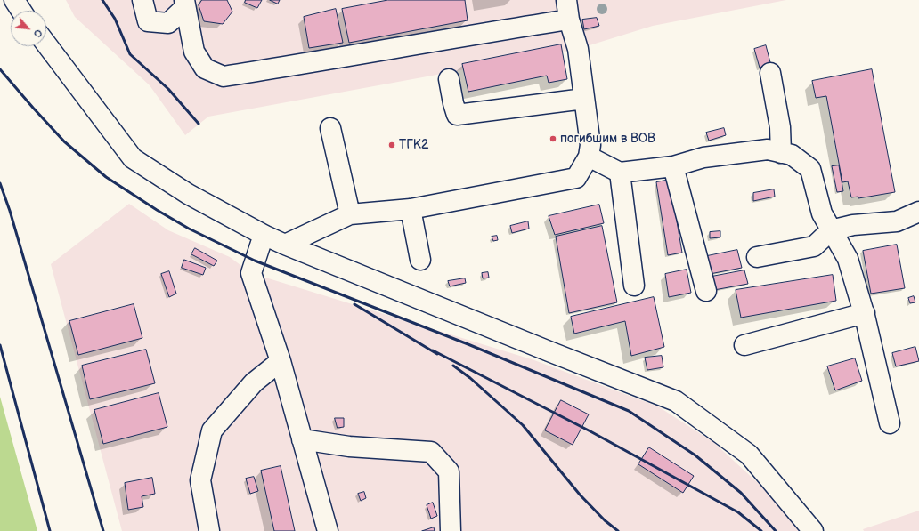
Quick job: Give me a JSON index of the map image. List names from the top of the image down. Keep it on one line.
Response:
{"places":["погибшим в ВОВ","ТГК2"],"north":"bottom right"}
